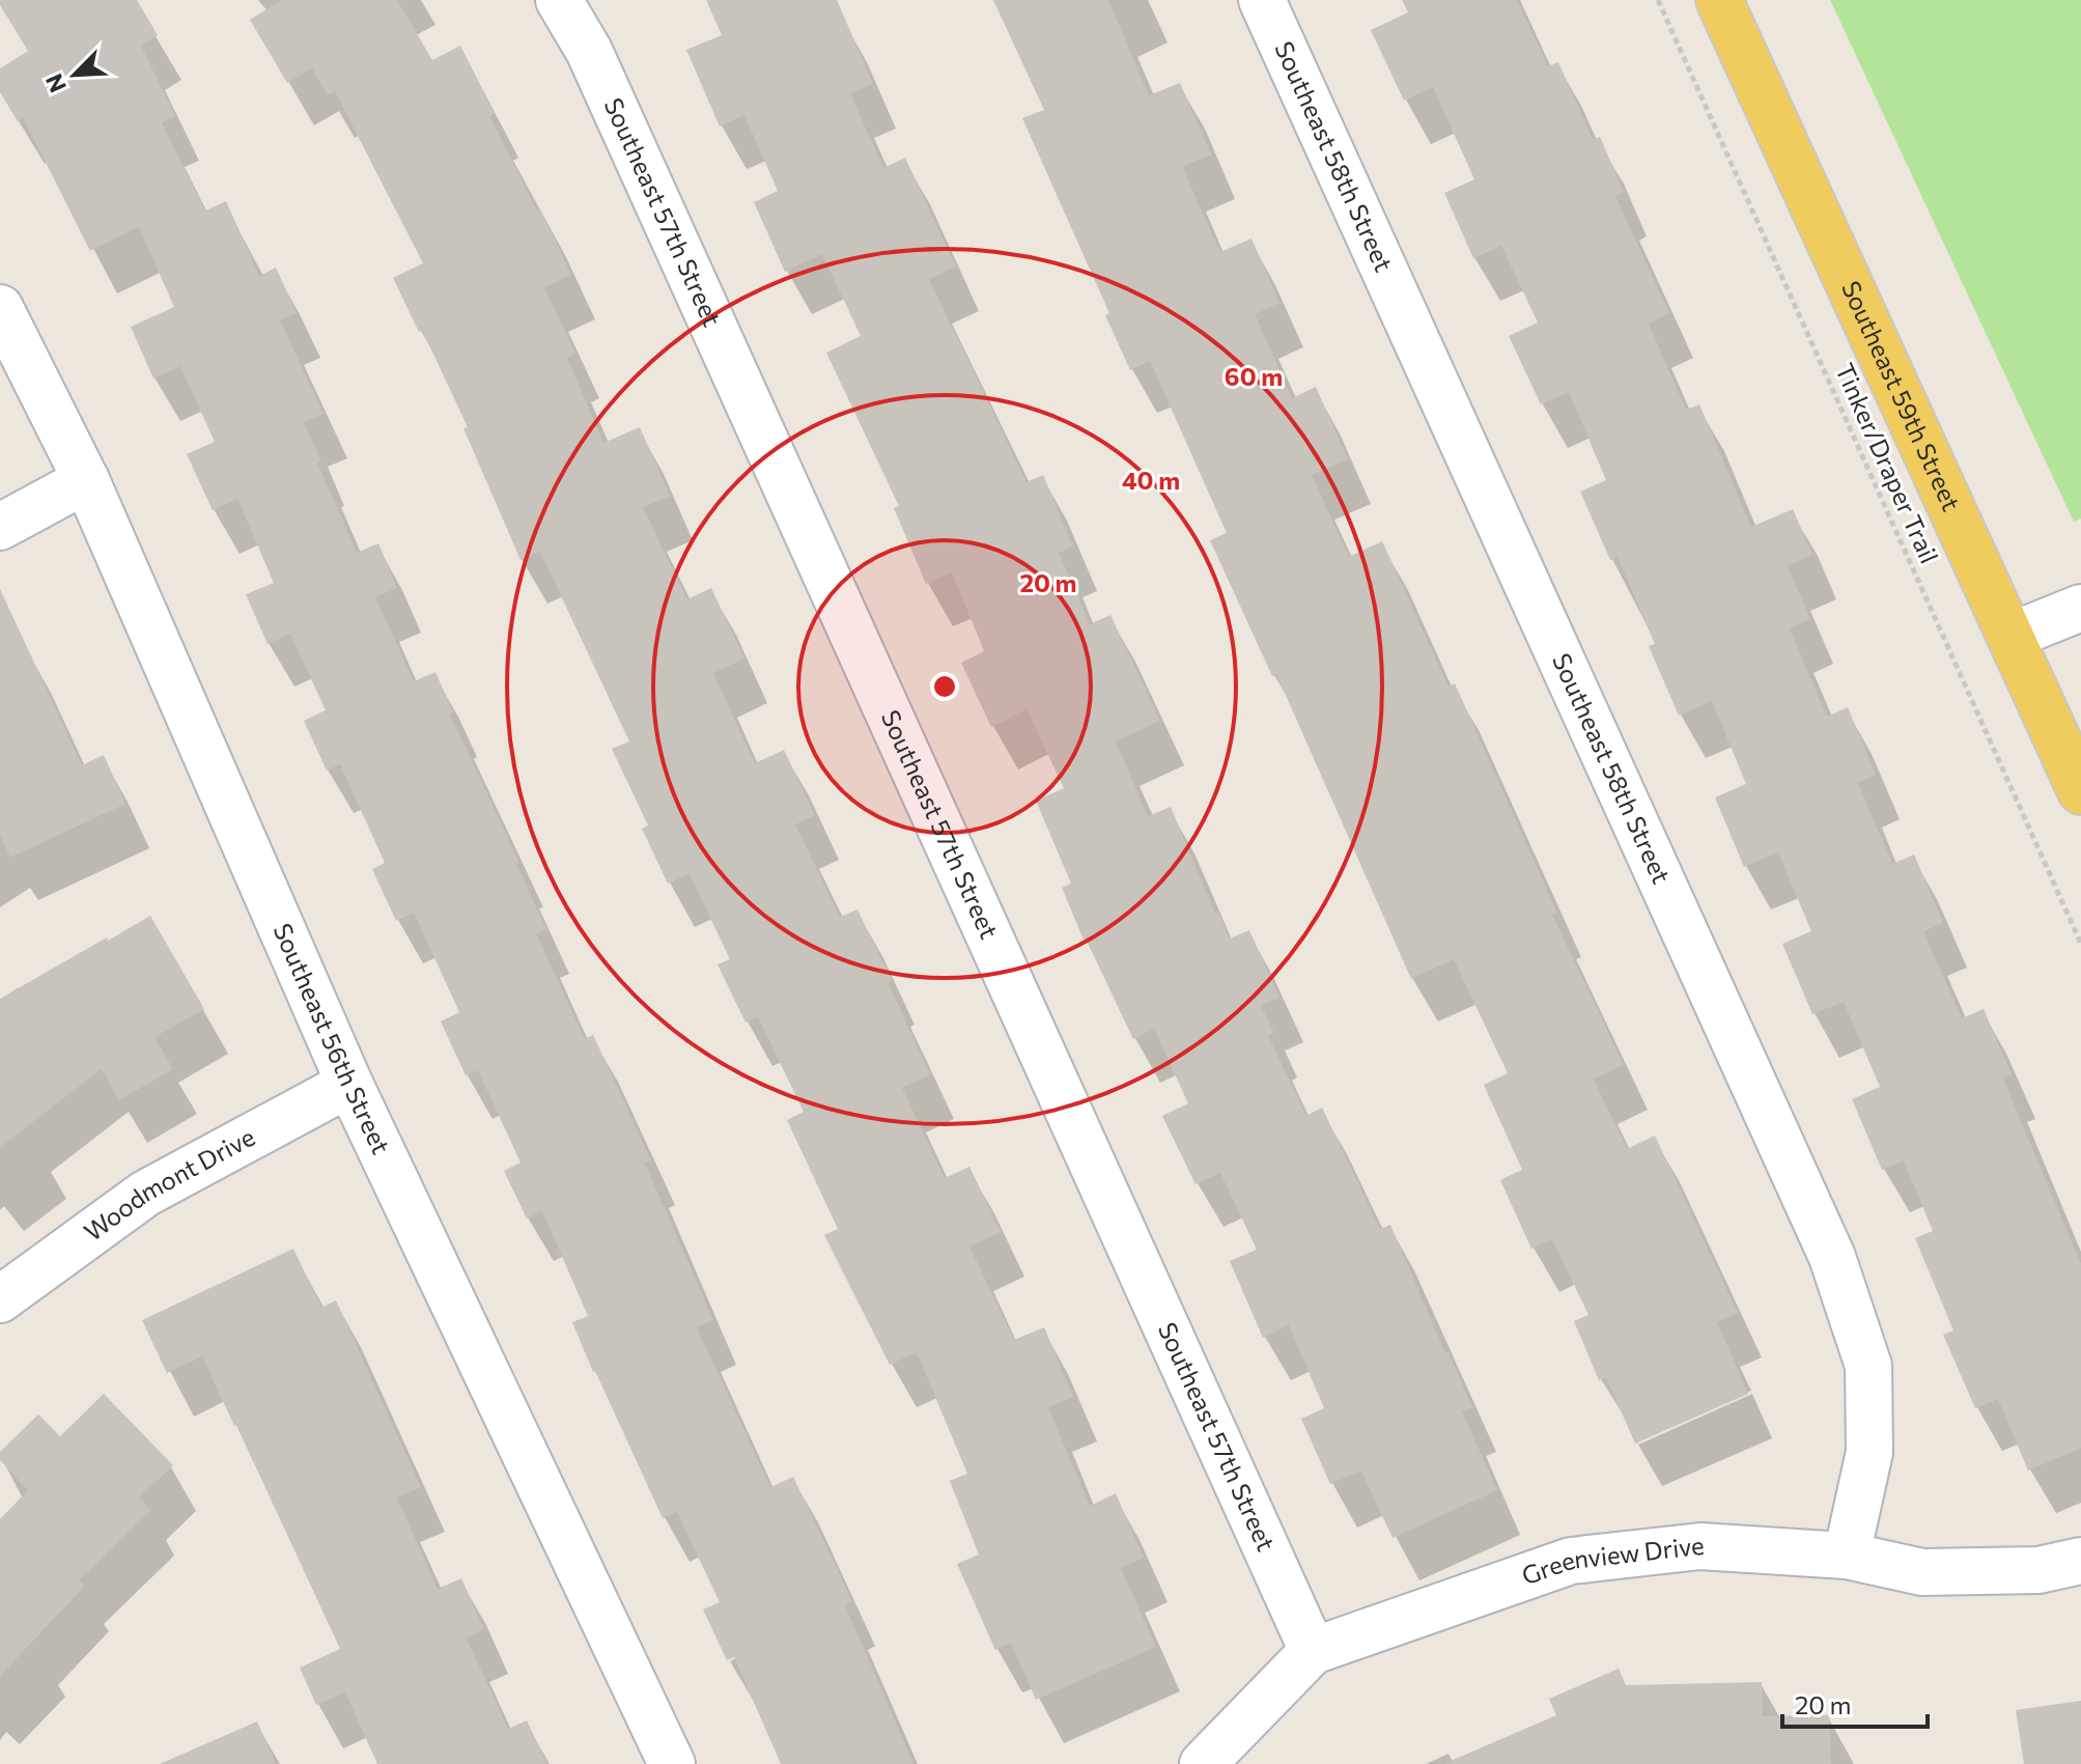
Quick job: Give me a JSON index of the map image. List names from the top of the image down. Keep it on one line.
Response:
{"streets":{"main road":["Southeast 59th Street"],"street":["Southeast 58th Street","Southeast 57th Street","Southeast 56th Street","Woodmont Drive","Greenview Drive"],"path":["Tinker/Draper Trail"]},"crossings":[["Southeast 58th Street","Greenview Drive"],["Southeast 57th Street","Greenview Drive"],["Southeast 56th Street","Woodmont Drive"]],"scale_bar":"20 m","north":"bottom left","rings":["60 m","40 m","20 m"]}
